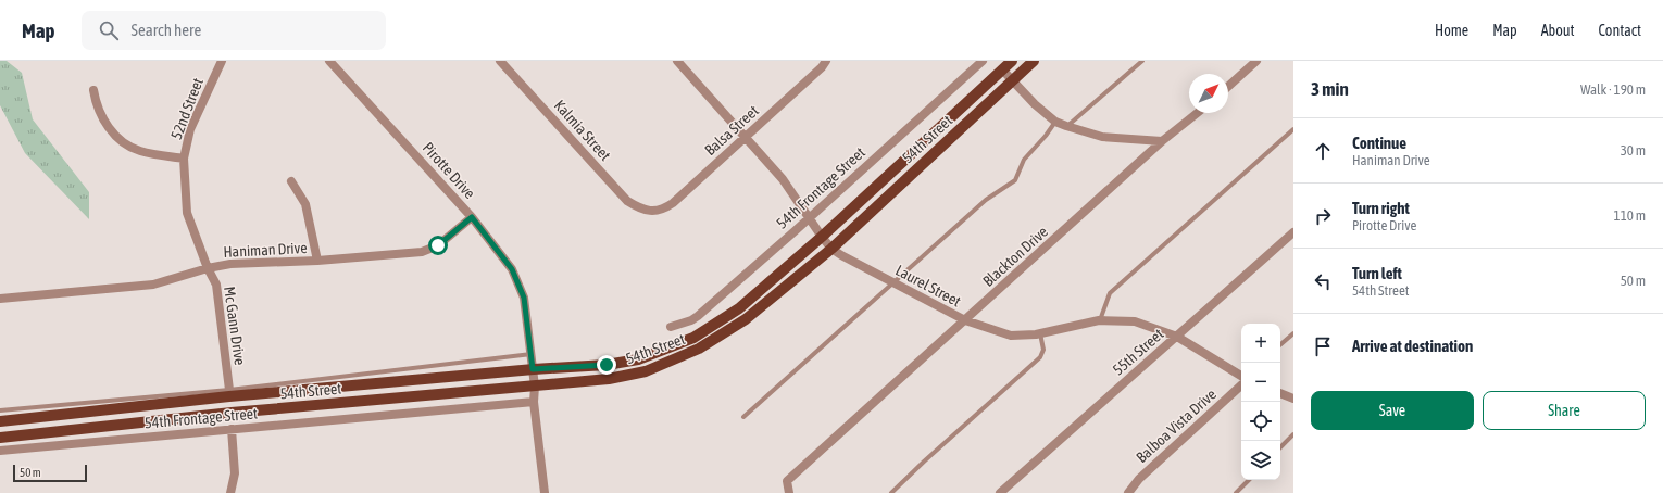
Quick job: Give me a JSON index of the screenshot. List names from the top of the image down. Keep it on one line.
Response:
{"streets":{"main road":["54th Street"],"street":["52nd Street","Kalmia Street","Balsa Street","Pirotte Drive","54th Frontage Street","Haniman Drive","Blackton Drive","Laurel Street","Mc Gann Drive","55th Street","Balboa Vista Drive"]},"crossings":[["52nd Street","Haniman Drive"],["52nd Street","Mc Gann Drive"],["Kalmia Street","Balsa Street"],["Balsa Street","Laurel Street"],["54th Street","Pirotte Drive"],["54th Street","Laurel Street"],["Pirotte Drive","54th Frontage Street"],["Pirotte Drive","Haniman Drive"],["54th Frontage Street","Laurel Street"],["54th Frontage Street","Mc Gann Drive"],["Haniman Drive","Mc Gann Drive"],["Blackton Drive","Laurel Street"],["Laurel Street","55th Street"]],"scale_bar":"50 m","north":"top right","page":{"header":"Map","search":"Search here","nav":["Home","Map","About","Contact"],"heading":["3 min","Walk · 190 m"],"list":[["Continue","Haniman Drive","30 m"],["Turn right","Pirotte Drive","110 m"],["Turn left","54th Street","50 m"],"Arrive at destination"],"map_buttons":["+","−"],"buttons":["Save","Share"],"scale":"50 m"}}
